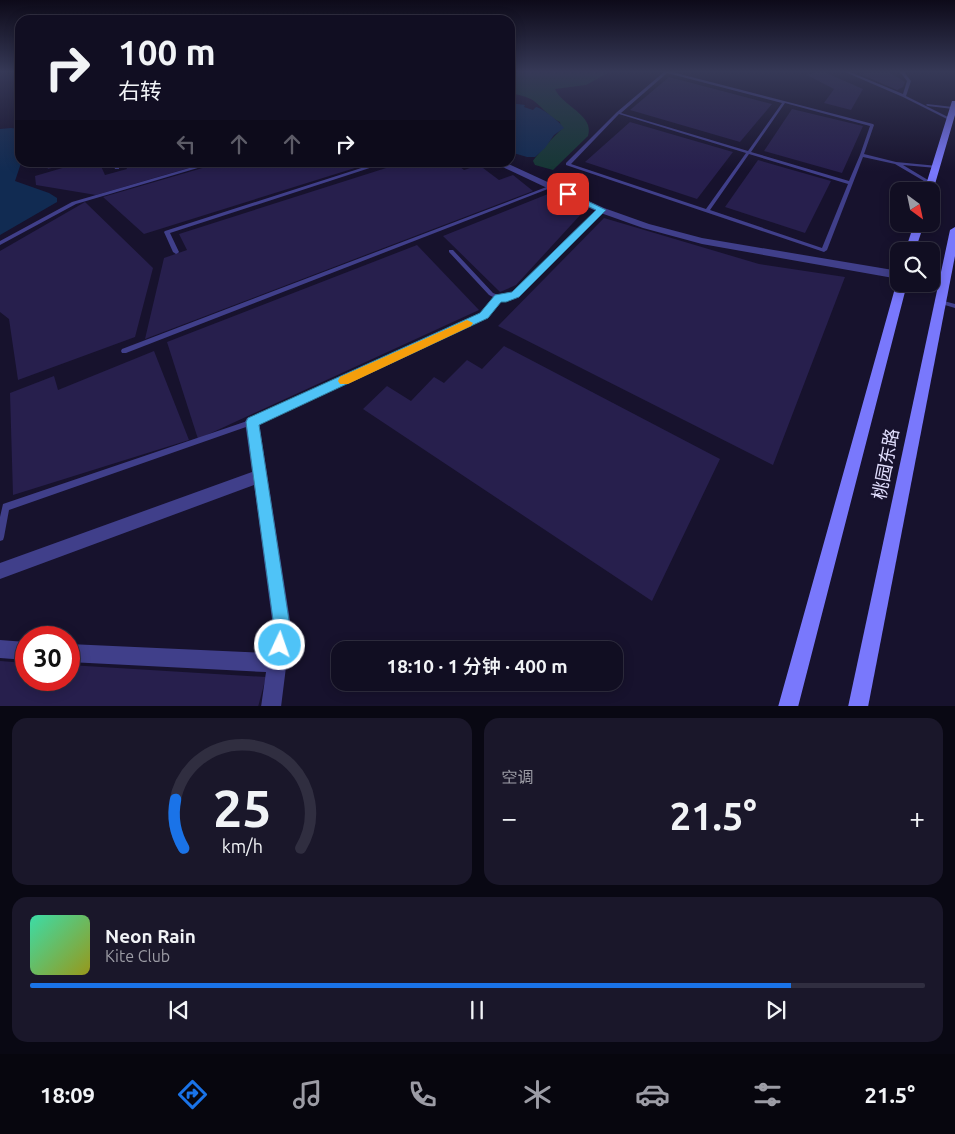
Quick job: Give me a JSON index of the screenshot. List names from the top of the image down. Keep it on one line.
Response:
{"streets":{"main road":["桃园东路"]},"north":"bottom right","page":{"turn":["100 m","右转"],"limit":"30","trip":"18:10 · 1 分钟 · 400 m","tile":"空调","heat":["−","21.5°","+"],"song":["Neon Rain","Kite Club"],"tabs":["18:09","21.5°"],"gauge":["25","km/h"]}}
